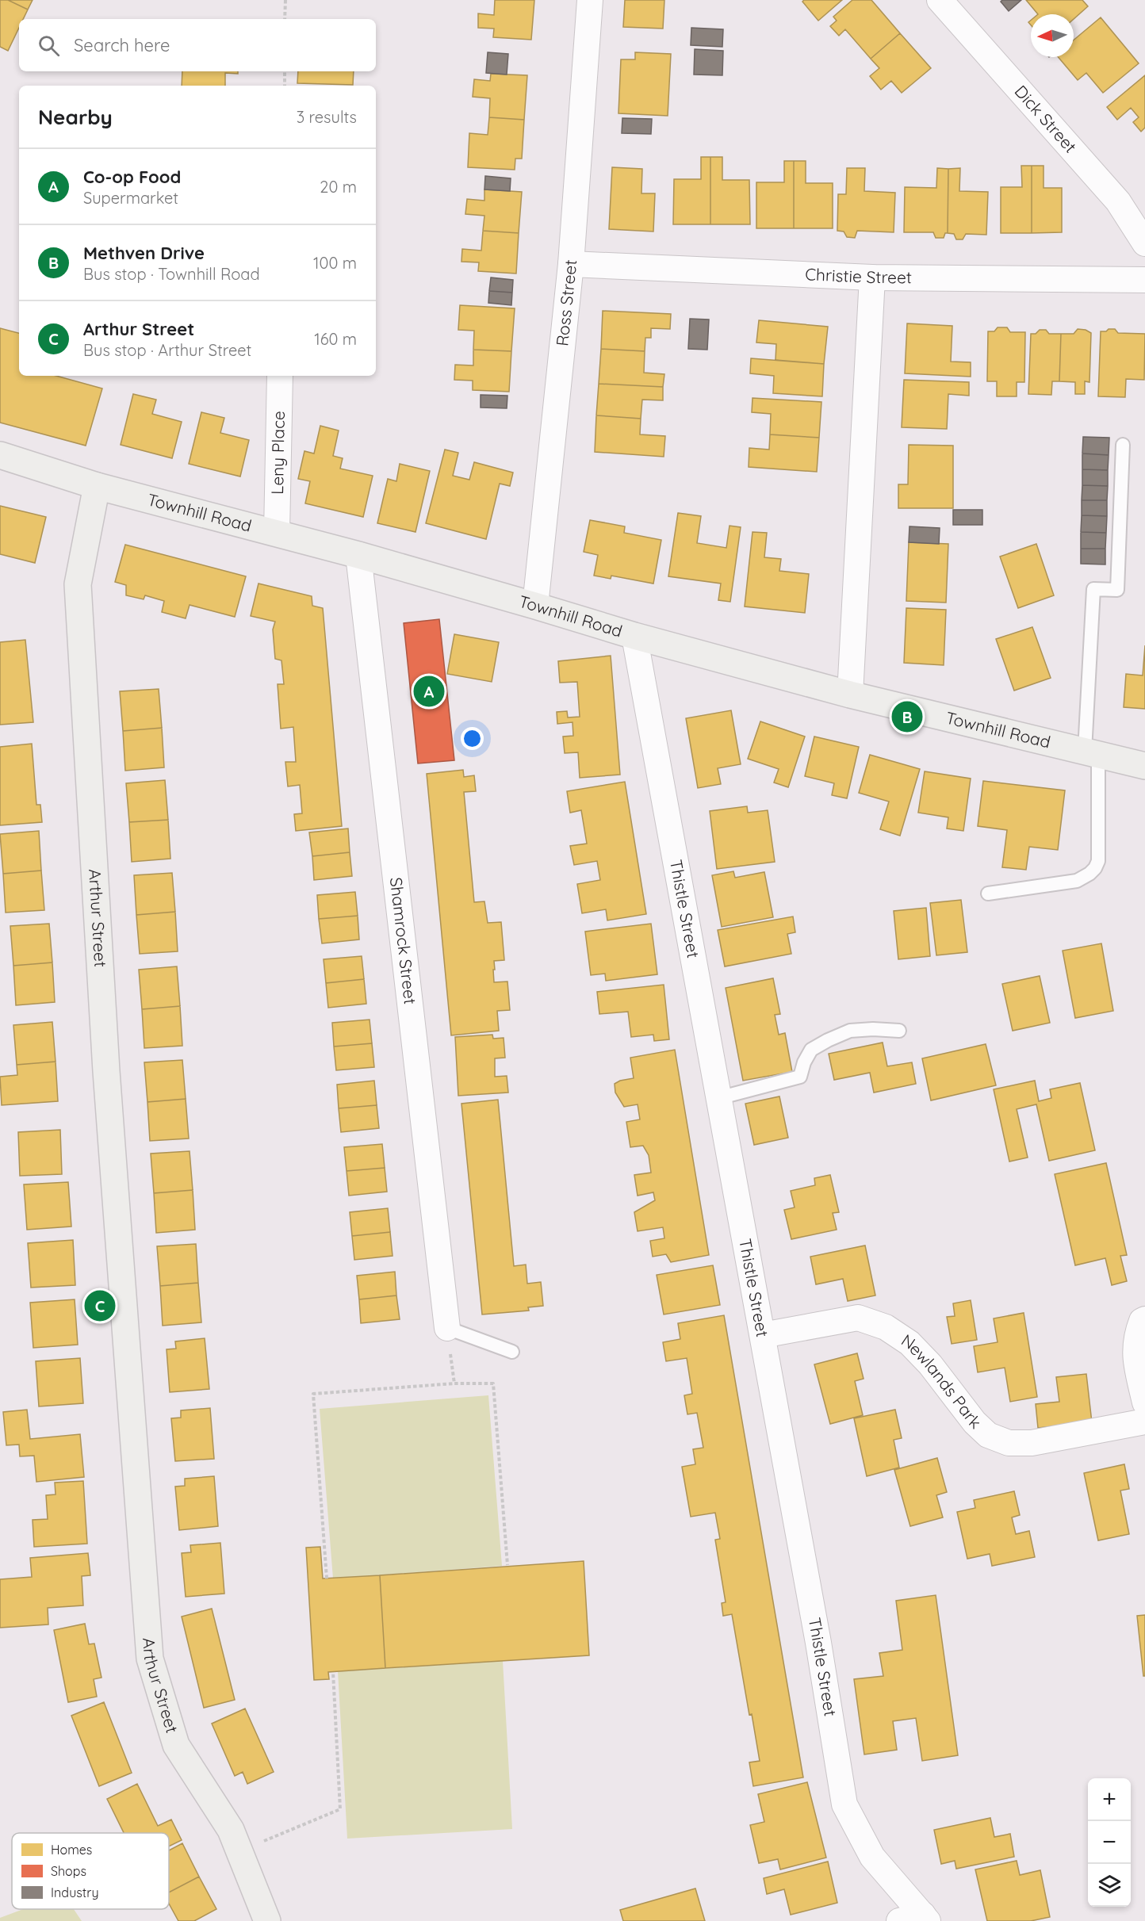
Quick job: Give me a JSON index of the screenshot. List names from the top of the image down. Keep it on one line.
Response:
{"streets":{"street":["Dick Street","Christie Street","Ross Street","Leny Place","Townhill Road","Thistle Street","Arthur Street","Shamrock Street","Newlands Park"]},"crossings":[["Christie Street","Ross Street"],["Ross Street","Townhill Road"],["Leny Place","Townhill Road"],["Townhill Road","Thistle Street"],["Townhill Road","Arthur Street"],["Townhill Road","Shamrock Street"],["Thistle Street","Newlands Park"]],"legend":["Homes","Shops","Industry"],"north":"left","page":{"search":"Search here","heading":["Nearby","3 results"],"list":[{"mark":"A","name":"Co-op Food","note":"Supermarket","value":"20 m"},{"mark":"B","name":"Methven Drive","note":"Bus stop · Townhill Road","value":"100 m"},{"mark":"C","name":"Arthur Street","note":"Bus stop · Arthur Street","value":"160 m"}],"pins":["A","B","C"],"map_buttons":["+","−"]}}
